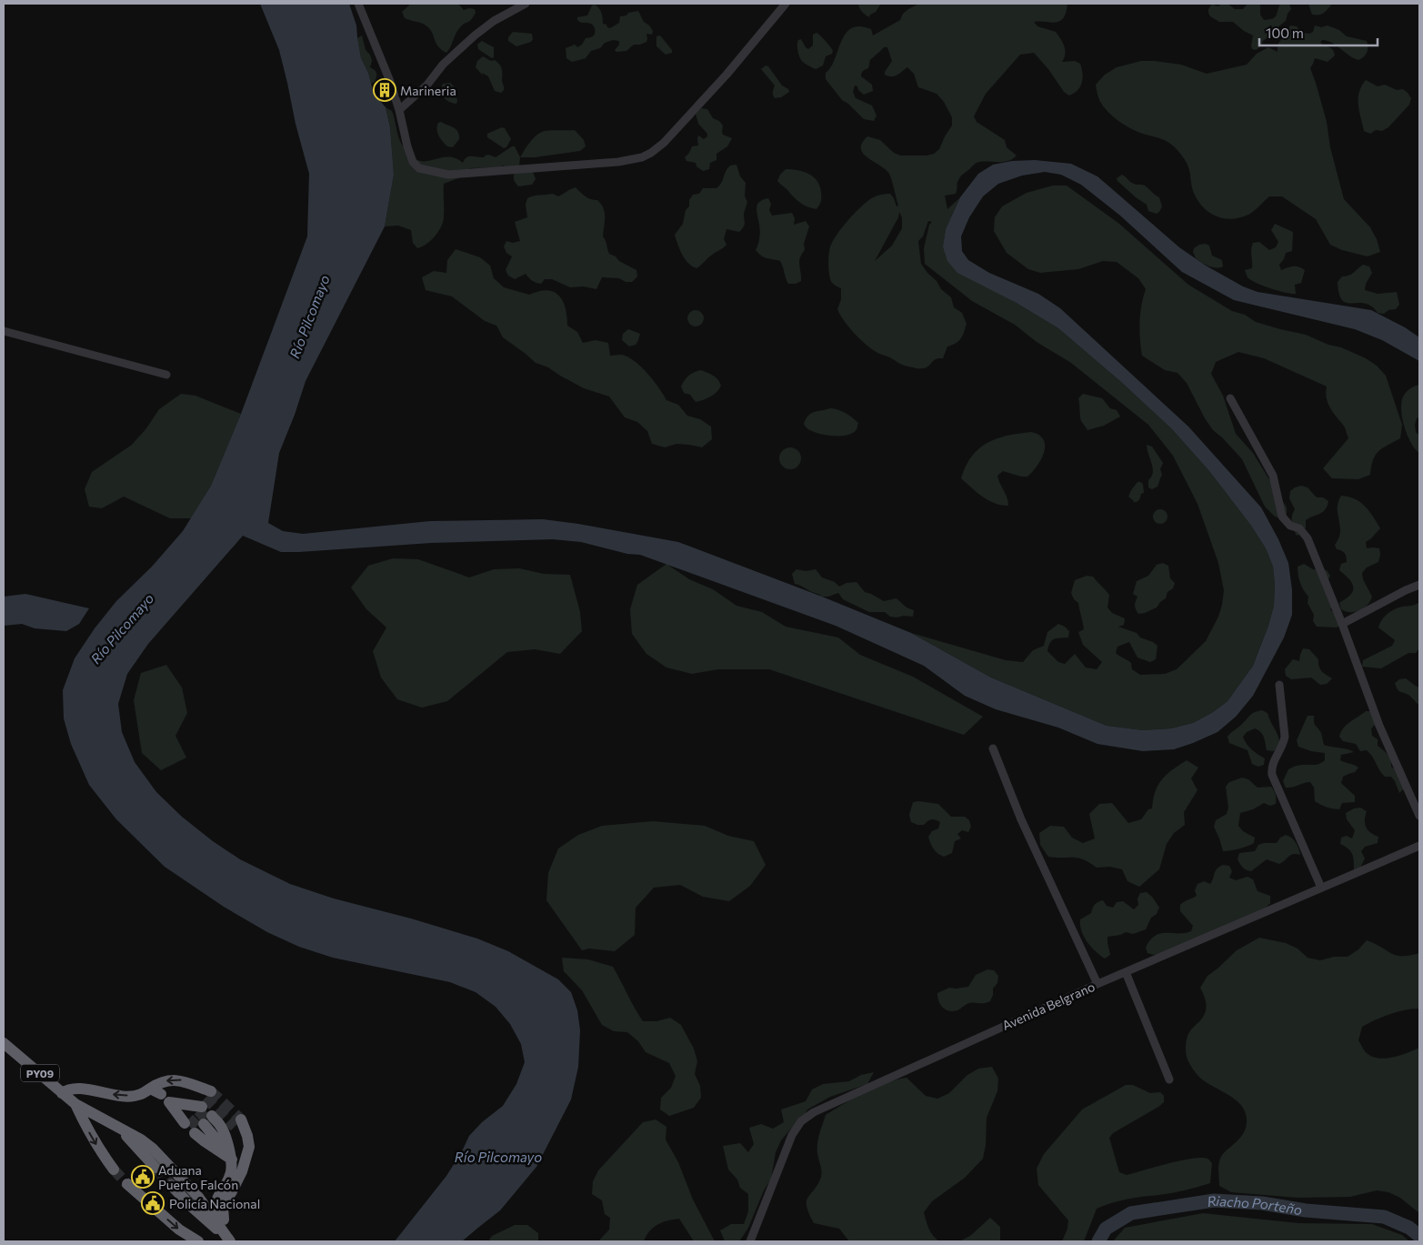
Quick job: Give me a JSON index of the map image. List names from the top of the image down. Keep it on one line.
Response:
{"streets":{"highway":["PY09"],"street":["Avenida Belgrano"]},"water":["Río Pilcomayo","Riacho Porteño"],"places":{"building":["Marineria"],"public building":["Aduana Puerto Falcón","Policía Nacional"]},"scale_bar":"100 m"}
